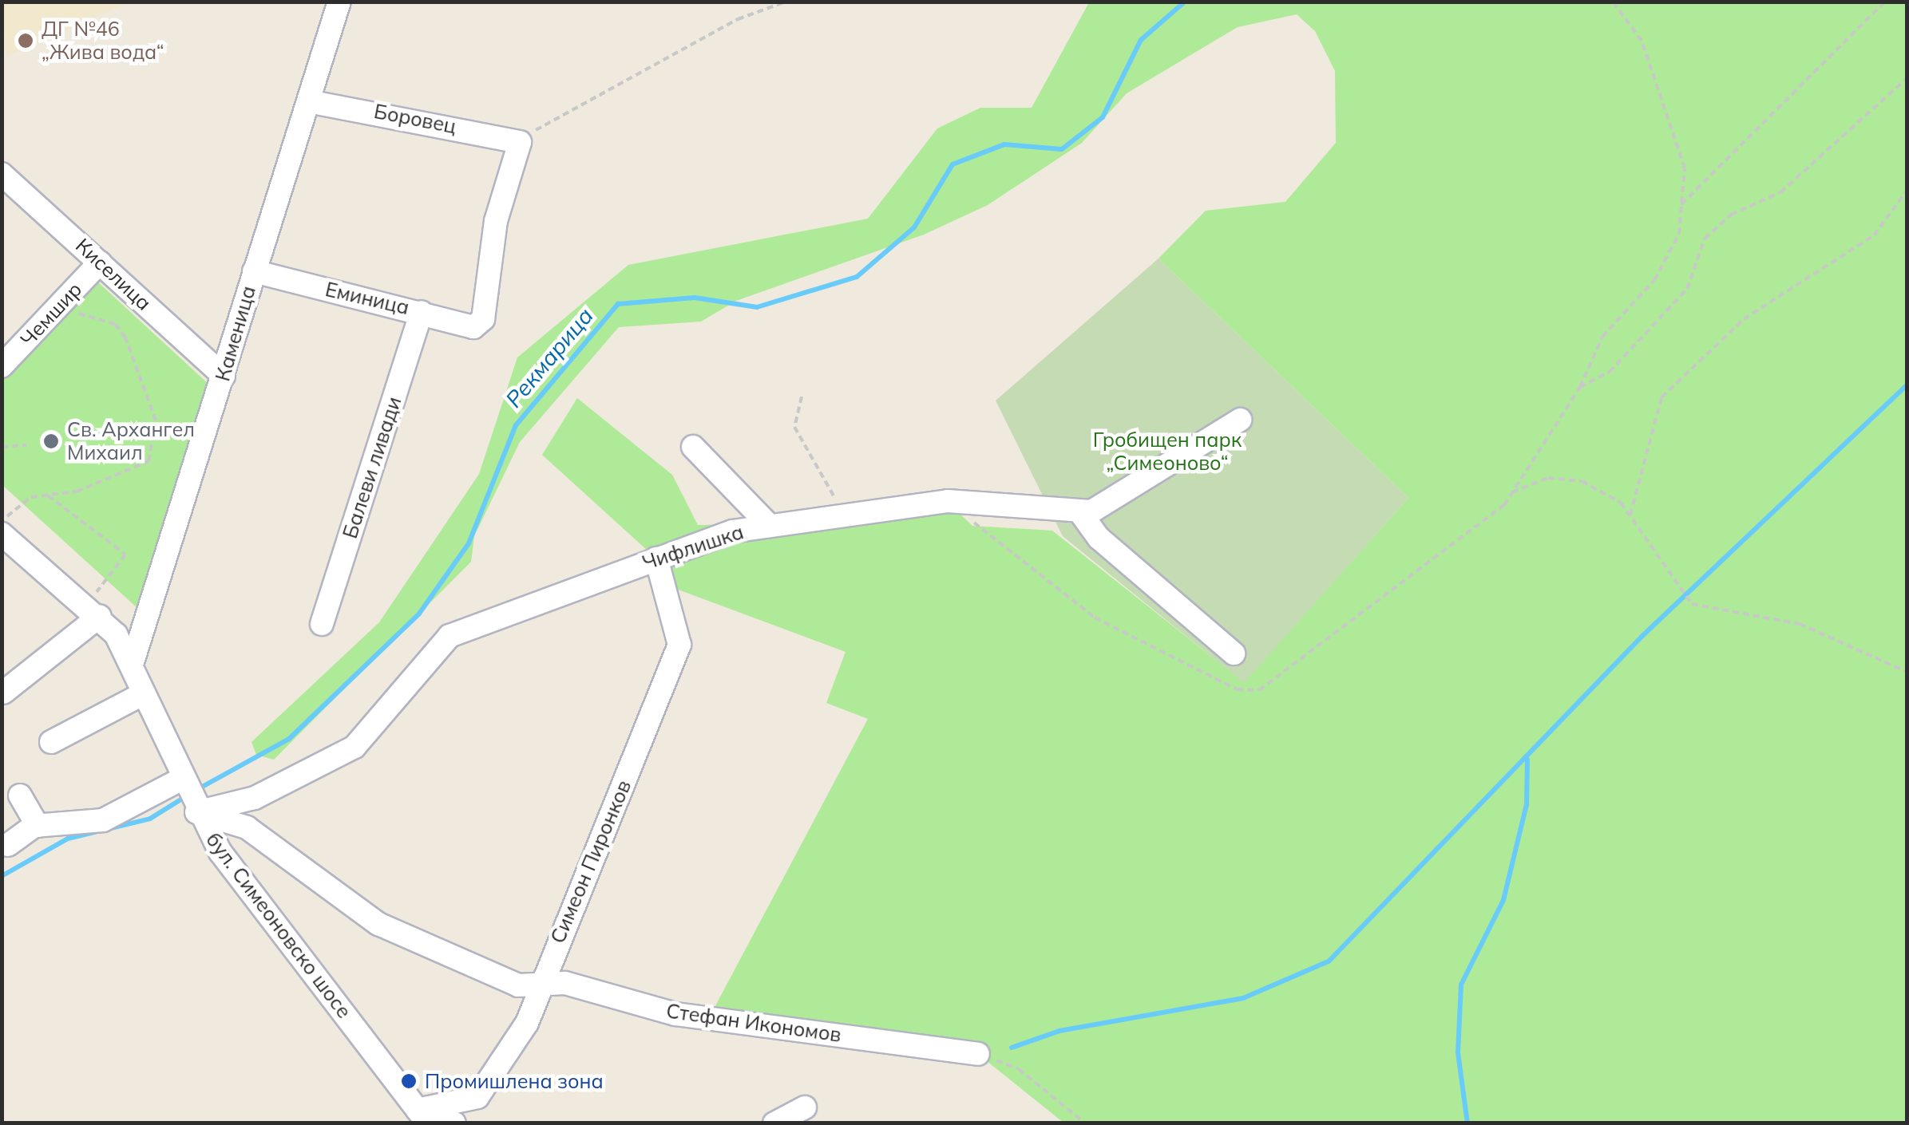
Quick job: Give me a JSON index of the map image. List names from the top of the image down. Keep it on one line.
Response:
{"streets":{"street":["Боровец","Киселица","Еминица","Чемшир","Каменица","Балеви ливади","Чифлишка","Симеон Пиронков","бул. Симеоновско шосе","Стефан Икономов"]},"crossings":[["Боровец","Еминица"],["Боровец","Каменица"],["Киселица","Чемшир"],["Киселица","Каменица"],["Еминица","Каменица"],["Еминица","Балеви ливади"],["Каменица","бул. Симеоновско шосе"],["Чифлишка","Симеон Пиронков"],["Чифлишка","бул. Симеоновско шосе"],["Чифлишка","Стефан Икономов"],["Симеон Пиронков","бул. Симеоновско шосе"],["Симеон Пиронков","Стефан Икономов"],["бул. Симеоновско шосе","Стефан Икономов"]],"water":["Рекмарица"],"parks":["Гробищен парк „Симеоново“"],"places":["ДГ №46 „Жива вода“","Св. Архангел Михаил","Промишлена зона"]}
